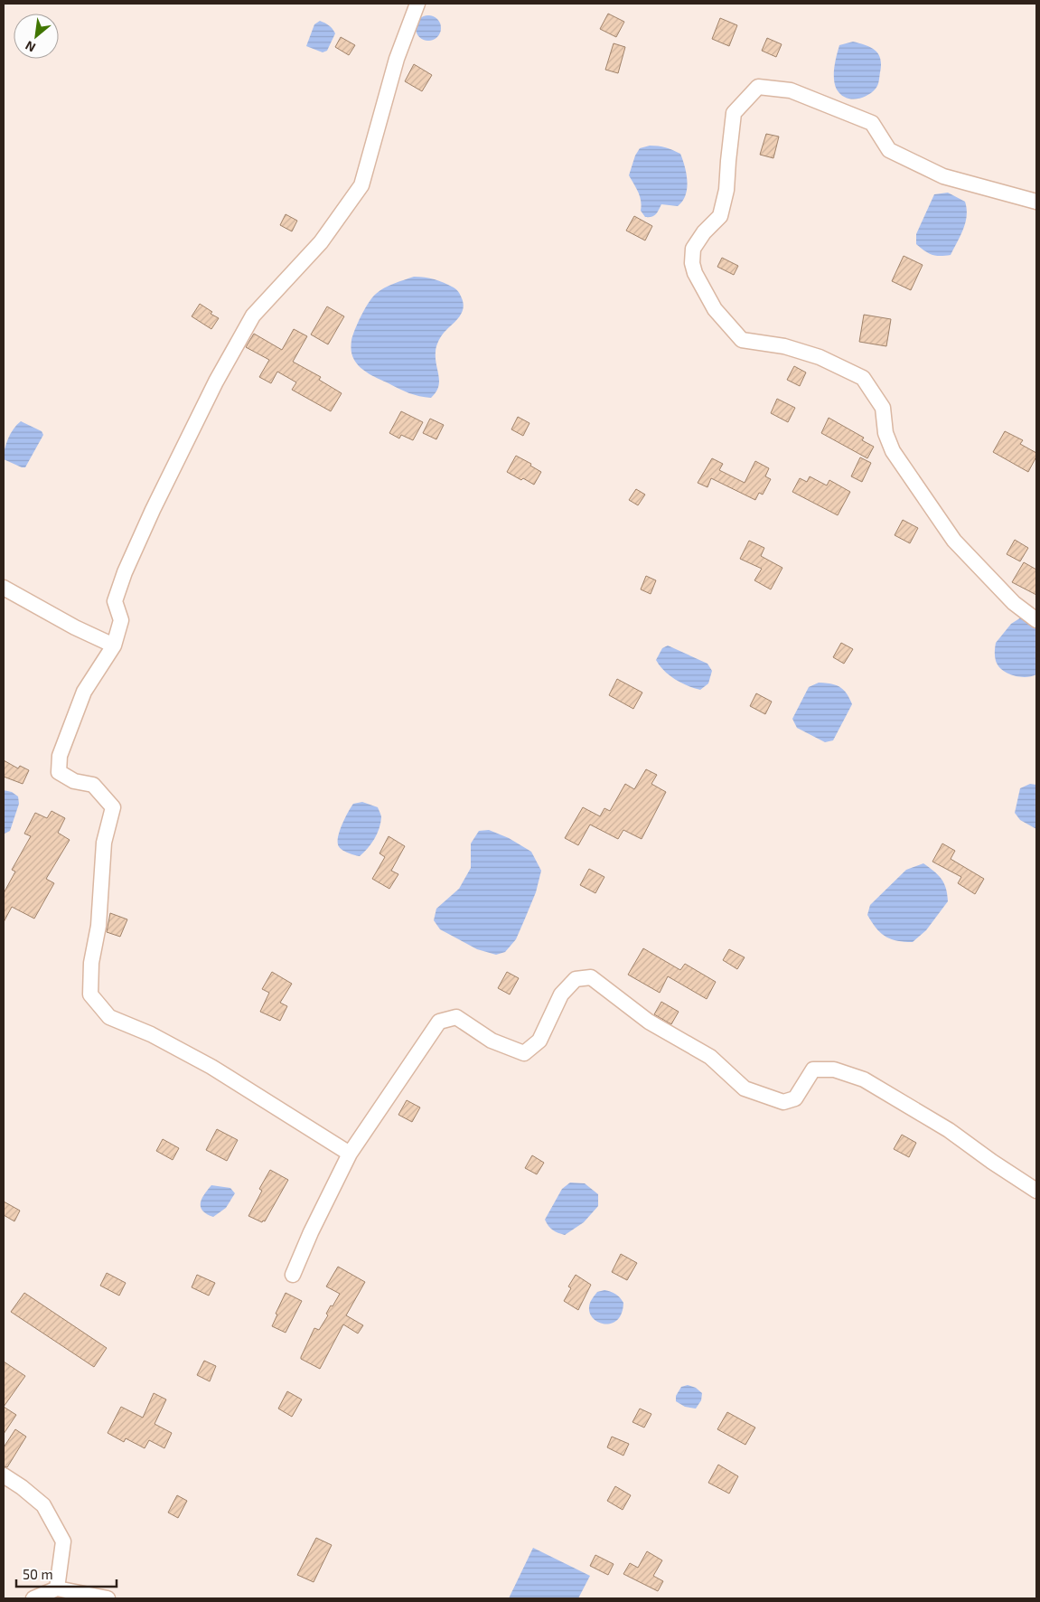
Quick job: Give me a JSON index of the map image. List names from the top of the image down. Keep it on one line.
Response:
{"scale_bar":"50 m","north":"bottom left"}
